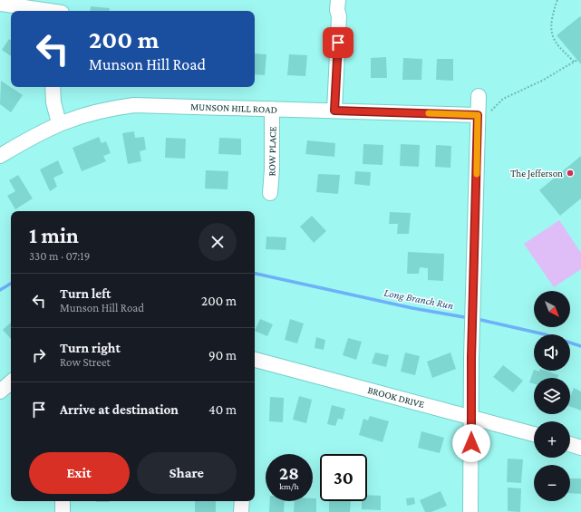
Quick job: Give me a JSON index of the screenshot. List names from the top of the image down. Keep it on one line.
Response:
{"streets":{"street":["MUNSON HILL ROAD","ROW PLACE","BROOK DRIVE"]},"crossings":[["MUNSON HILL ROAD","ROW PLACE"]],"water":["Long Branch Run"],"places":["The Jefferson"],"north":"bottom right","page":{"turn":["200 m","Munson Hill Road"],"heading":["1 min","330 m · 07:19"],"list":[{"name":"Turn left","note":"Munson Hill Road","value":"200 m"},{"name":"Turn right","note":"Row Street","value":"90 m"},{"name":"Arrive at destination","value":"40 m"}],"map_buttons":["+","−"],"buttons":["Exit","Share"],"speed":"28 km/h","limit":"30"}}
